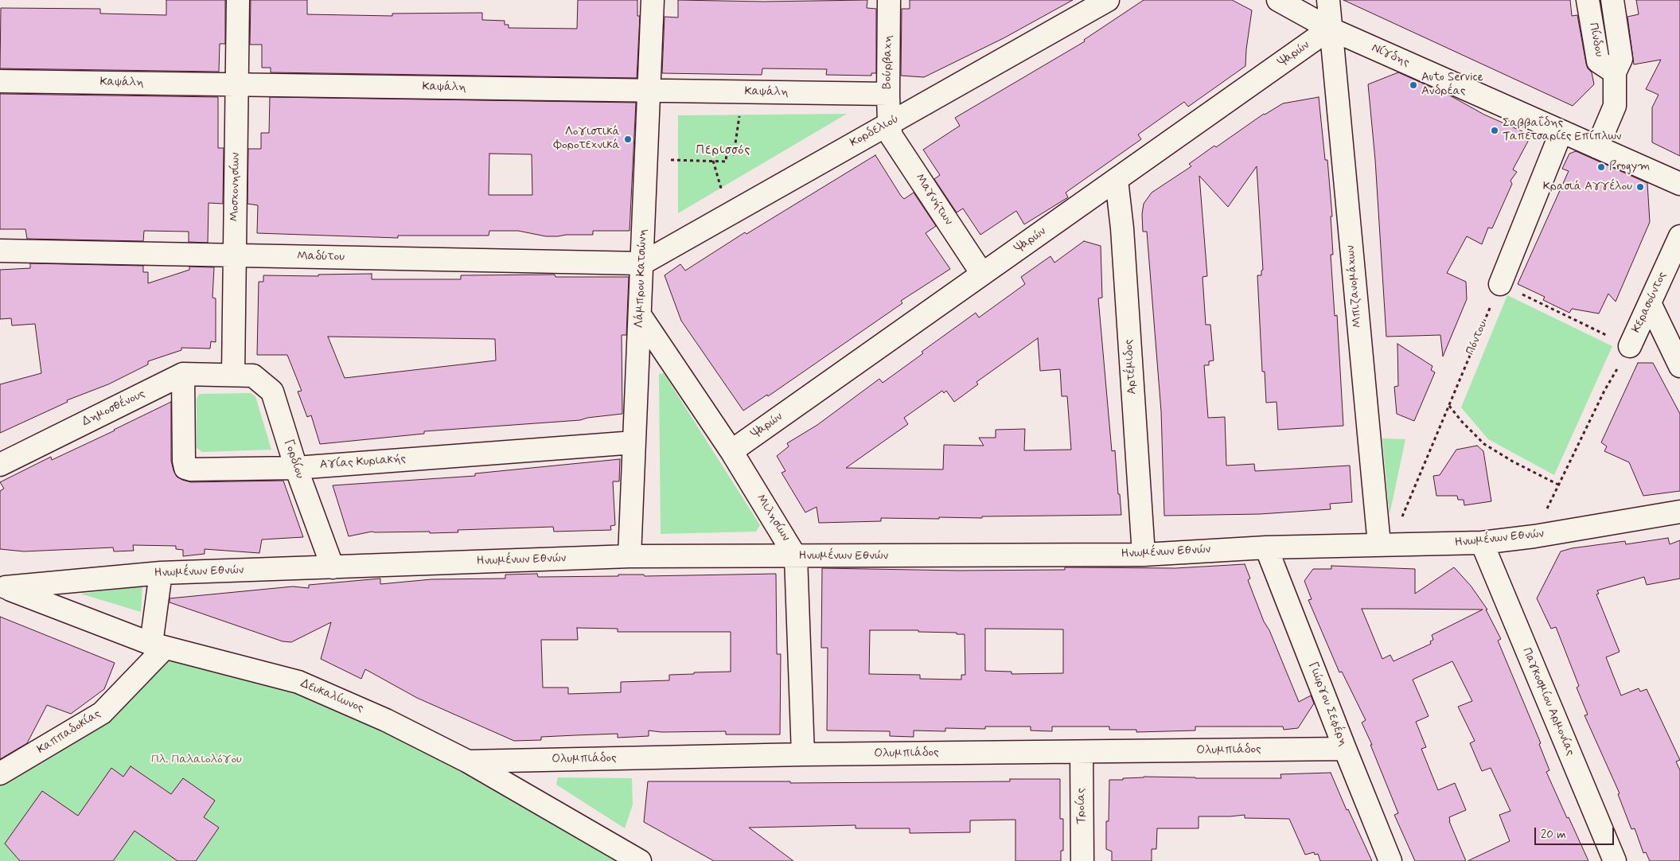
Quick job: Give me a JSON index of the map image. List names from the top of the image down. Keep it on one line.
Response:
{"streets":{"street":["Πίνδου","Ψαρών","Νίγδης","Βούρβαχη","Καψάλη","Κορδελιού","Μοσχονησίων","Μαγνήτων","Μαδύτου","Λάμπρου Κατσώνη","Μπιζανομάχων","Κερασούντος","Αρτέμιδος","Δημοσθένους","Γορδίου","Αγίας Κυριακής","Μιλησίων","Ηνωμένων Εθνών","Δευκαλίωνος","Παγκοσμίου Αρμονίας","Γιώργου Σεφέρη","Καππαδοκίας","Ολυμπιάδος","Τροίας"],"path":["Πόντου"]},"crossings":[["Πίνδου","Νίγδης"],["Ψαρών","Νίγδης"],["Ψαρών","Μαγνήτων"],["Ψαρών","Μπιζανομάχων"],["Ψαρών","Αρτέμιδος"],["Ψαρών","Μιλησίων"],["Νίγδης","Μπιζανομάχων"],["Βούρβαχη","Καψάλη"],["Βούρβαχη","Κορδελιού"],["Βούρβαχη","Μαγνήτων"],["Καψάλη","Μοσχονησίων"],["Καψάλη","Λάμπρου Κατσώνη"],["Κορδελιού","Μαγνήτων"],["Κορδελιού","Μαδύτου"],["Κορδελιού","Λάμπρου Κατσώνη"],["Μοσχονησίων","Μαδύτου"],["Μοσχονησίων","Δημοσθένους"],["Μοσχονησίων","Γορδίου"],["Μαδύτου","Λάμπρου Κατσώνη"],["Λάμπρου Κατσώνη","Αγίας Κυριακής"],["Λάμπρου Κατσώνη","Μιλησίων"],["Λάμπρου Κατσώνη","Ηνωμένων Εθνών"],["Μπιζανομάχων","Πόντου"],["Μπιζανομάχων","Ηνωμένων Εθνών"],["Πόντου","Ηνωμένων Εθνών"],["Αρτέμιδος","Ηνωμένων Εθνών"],["Δημοσθένους","Γορδίου"],["Δημοσθένους","Αγίας Κυριακής"],["Γορδίου","Αγίας Κυριακής"],["Γορδίου","Ηνωμένων Εθνών"],["Μιλησίων","Ηνωμένων Εθνών"],["Μιλησίων","Ολυμπιάδος"],["Ηνωμένων Εθνών","Δευκαλίωνος"],["Ηνωμένων Εθνών","Παγκοσμίου Αρμονίας"],["Ηνωμένων Εθνών","Γιώργου Σεφέρη"],["Δευκαλίωνος","Καππαδοκίας"],["Δευκαλίωνος","Ολυμπιάδος"],["Γιώργου Σεφέρη","Ολυμπιάδος"],["Ολυμπιάδος","Τροίας"]],"districts":["Περισσός"],"parks":["Πλ. Παλαιολόγου"],"places":["Auto Service Ανδρέας","Σαββαΐδης Ταπετσαρίες Επίπλων","Λογιστικά Φοροτεχνικά","Progym","Κρασιά Αγγέλου"],"scale_bar":"20 m"}
